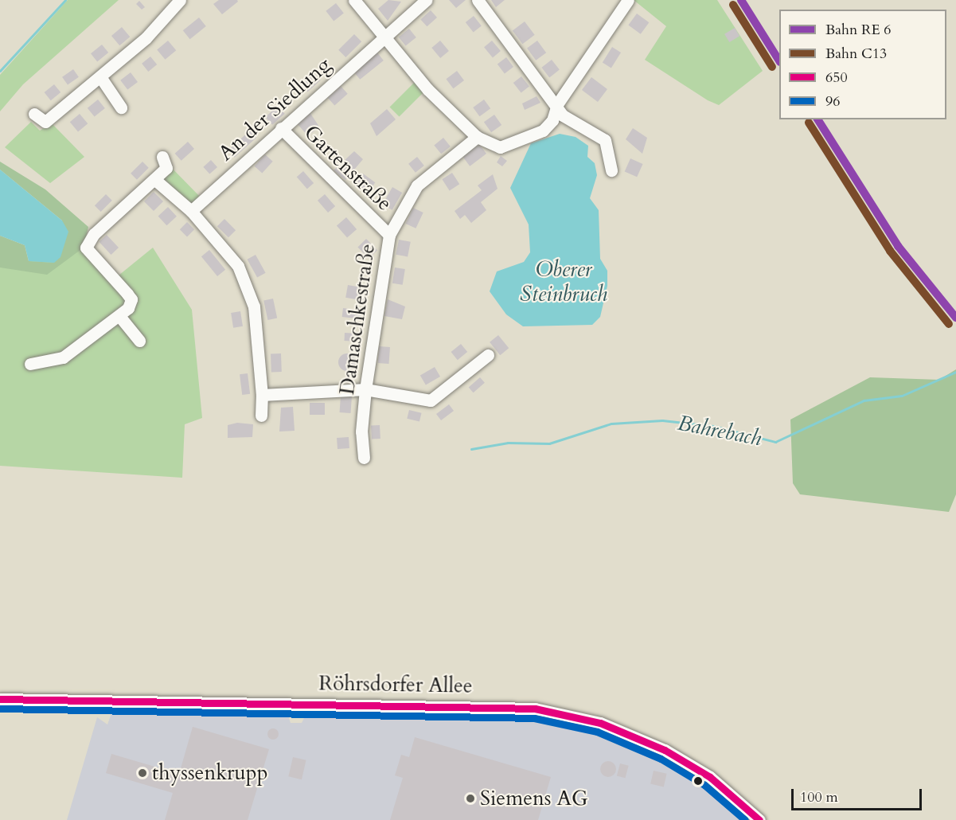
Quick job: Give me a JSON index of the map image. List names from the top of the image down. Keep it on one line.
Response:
{"streets":{"street":["An der Siedlung","Gartenstraße","Damaschkestraße","Röhrsdorfer Allee"]},"crossings":[["An der Siedlung","Gartenstraße"],["Gartenstraße","Damaschkestraße"]],"water":["Oberer Steinbruch","Bahrebach"],"places":["thyssenkrupp","Siemens AG"],"lines":["rail line C13","transit line 650","transit line 96"],"legend":["Bahn RE 6","Bahn C13","650","96"],"scale_bar":"100 m"}
